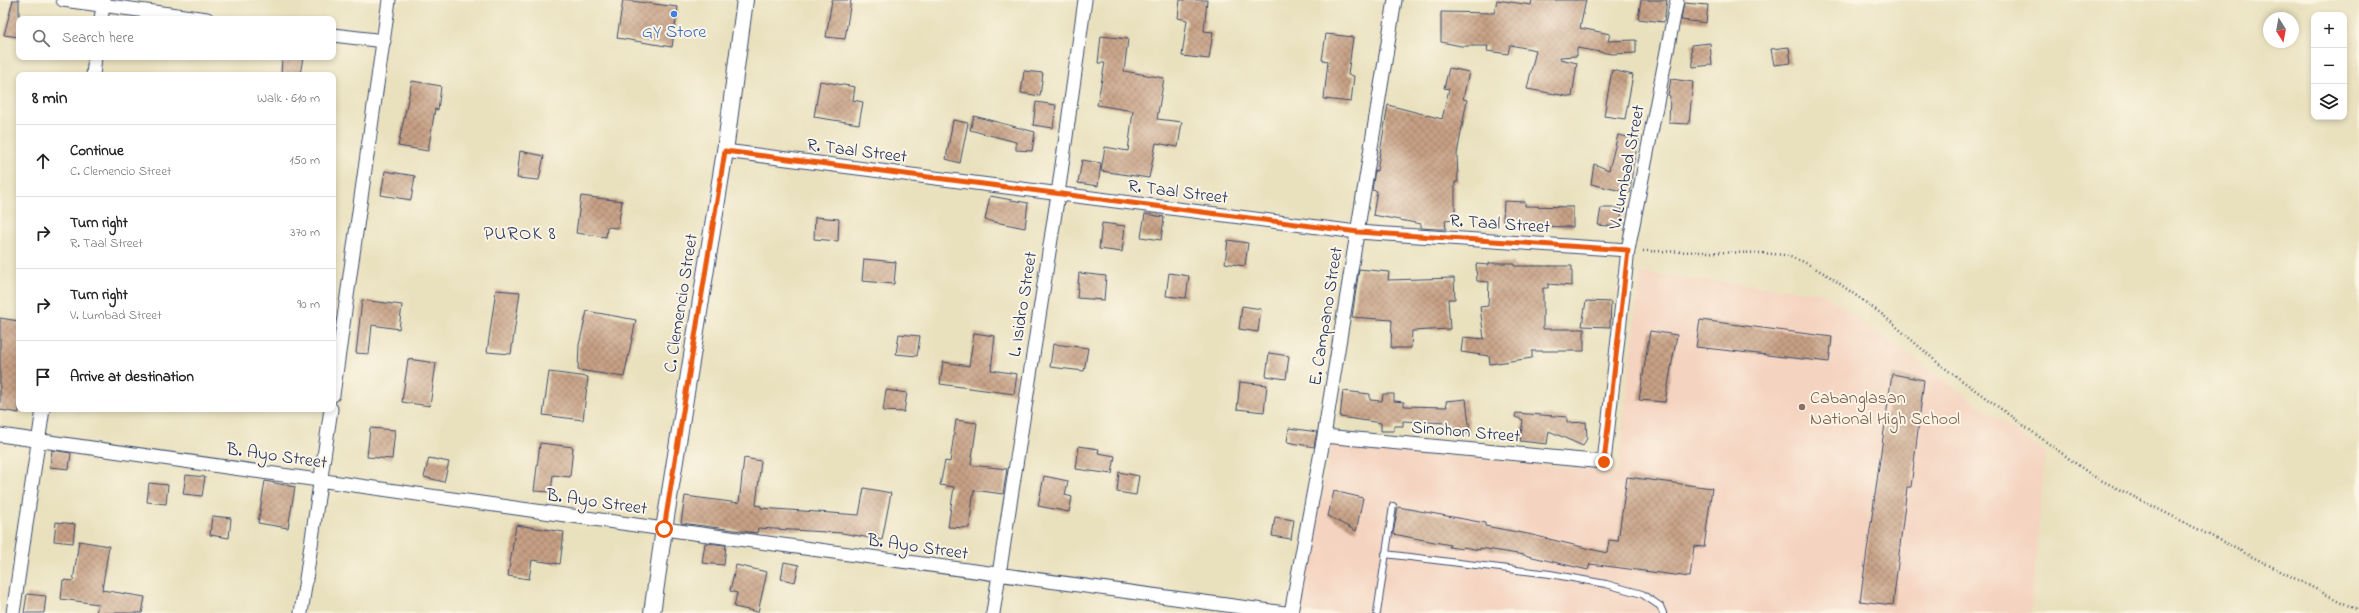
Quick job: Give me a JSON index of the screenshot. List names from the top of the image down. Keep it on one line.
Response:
{"streets":{"street":["R. Taal Street","V. Lumbad Street","C. Clemencio Street","L. Isidro Street","E. Campano Street","Sinohon Street","B. Ayo Street"]},"crossings":[["R. Taal Street","V. Lumbad Street"],["R. Taal Street","C. Clemencio Street"],["R. Taal Street","L. Isidro Street"],["R. Taal Street","E. Campano Street"],["V. Lumbad Street","Sinohon Street"],["C. Clemencio Street","B. Ayo Street"],["L. Isidro Street","B. Ayo Street"],["E. Campano Street","Sinohon Street"]],"districts":["PUROK 8"],"places":["GY Store","Cabanglasan National High School"],"north":"bottom","page":{"map_buttons":["+","−"],"search":"Search here","heading":["8 min","Walk · 610 m"],"list":[["Continue","C. Clemencio Street","150 m"],["Turn right","R. Taal Street","370 m"],["Turn right","V. Lumbad Street","90 m"],"Arrive at destination"]}}
